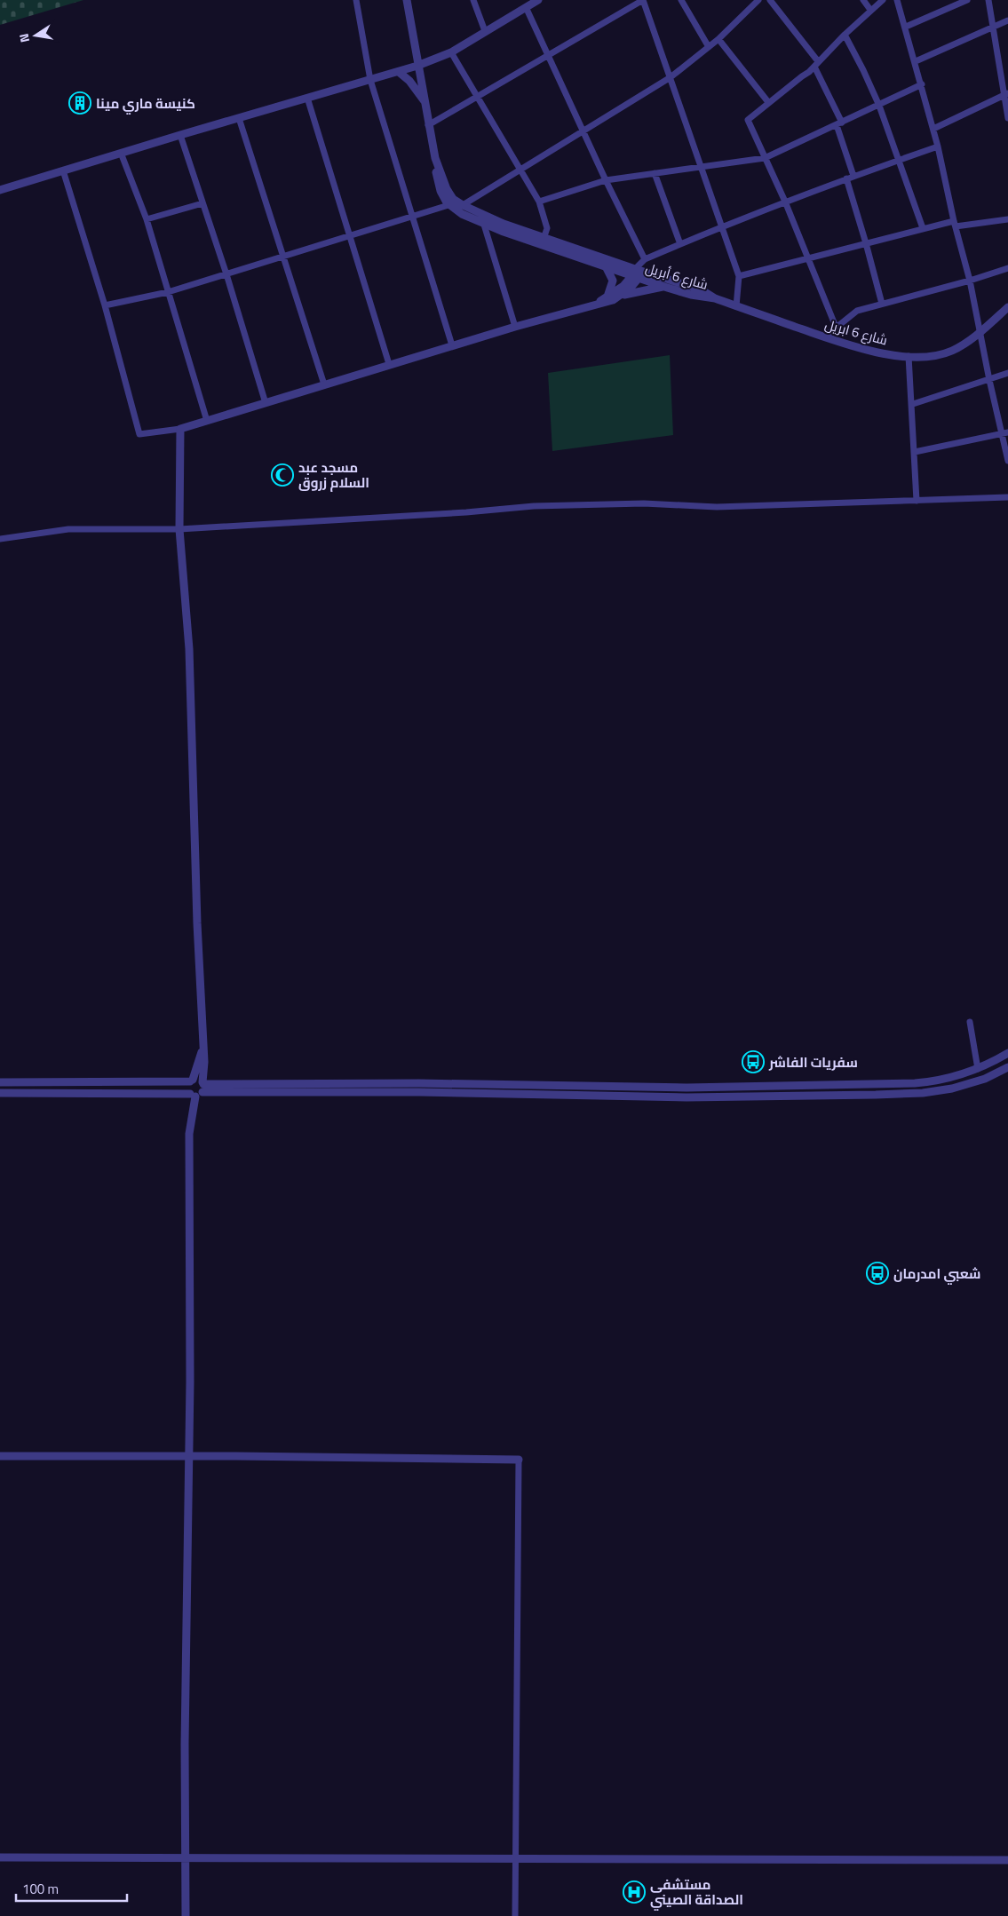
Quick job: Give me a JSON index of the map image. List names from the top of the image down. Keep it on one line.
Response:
{"streets":{"street":["شارع 6 أبريل","شارع 6 ابريل"]},"crossings":[["شارع 6 أبريل","شارع 6 ابريل"]],"places":{"building":["كنيسة ماري مينا"],"mosque":["مسجد عبد السلام زروق"],"bus stop":["سفريات الفاشر","شعبي امدرمان"],"hospital":["مستشفى الصداقة الصيني"]},"scale_bar":"100 m","north":"left"}
